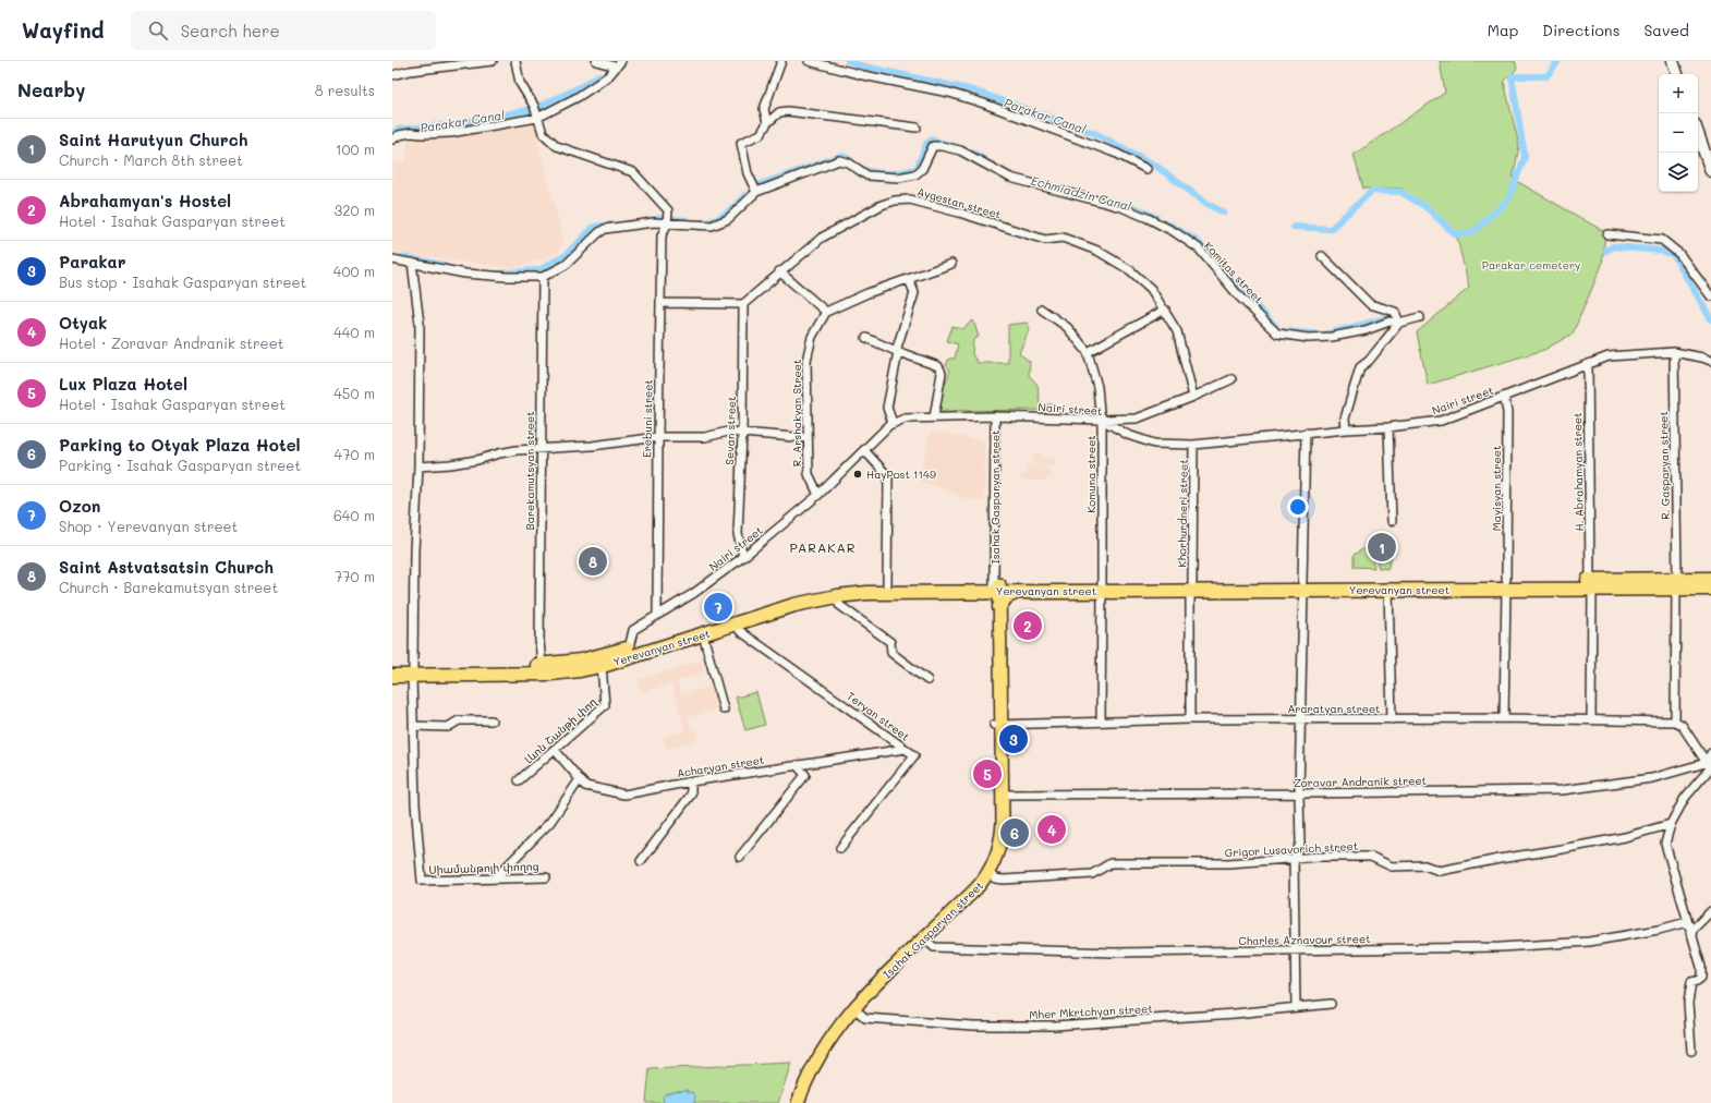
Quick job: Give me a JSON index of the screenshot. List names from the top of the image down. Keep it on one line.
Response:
{"streets":{"highway":["Yerevanyan street"],"main road":["Isahak Gasparyan street"],"street":["Aygestan street","Komitas street","Nairi street","R. Arshakyan Street","Erebuni street","Sevan street","R. Gasparyan street","Barekamutsyan street","H. Abrahamyan street","Komuna street","Mayisyan street","Khorhurdneri street","Araratyan street","Teryan street","Լևոն Շանթի փող","Acharyan street","Zoravar Andranik street","Grigor Lusavorich street","Սիամանթոյի փողոց","Charles Aznavour street","Mher Mkrtchyan street"]},"crossings":[["Aygestan street","Sevan street"],["Komitas street","Erebuni street"],["Komitas street","Barekamutsyan street"],["Nairi street","R. Arshakyan Street"],["Nairi street","Erebuni street"],["Nairi street","Sevan street"],["Nairi street","R. Gasparyan street"],["Nairi street","H. Abrahamyan street"],["Nairi street","Komuna street"],["Nairi street","Mayisyan street"],["Nairi street","Isahak Gasparyan street"],["Nairi street","Khorhurdneri street"],["Nairi street","Yerevanyan street"],["R. Gasparyan street","Yerevanyan street"],["R. Gasparyan street","Araratyan street"],["Barekamutsyan street","Yerevanyan street"],["H. Abrahamyan street","Yerevanyan street"],["H. Abrahamyan street","Araratyan street"],["Komuna street","Yerevanyan street"],["Komuna street","Araratyan street"],["Mayisyan street","Yerevanyan street"],["Mayisyan street","Araratyan street"],["Isahak Gasparyan street","Yerevanyan street"],["Isahak Gasparyan street","Araratyan street"],["Isahak Gasparyan street","Zoravar Andranik street"],["Isahak Gasparyan street","Grigor Lusavorich street"],["Isahak Gasparyan street","Charles Aznavour street"],["Isahak Gasparyan street","Mher Mkrtchyan street"],["Khorhurdneri street","Yerevanyan street"],["Khorhurdneri street","Araratyan street"],["Yerevanyan street","Teryan street"],["Yerevanyan street","Լևոն Շանթի փող"],["Teryan street","Acharyan street"],["Լևոն Շանթի փող","Acharyan street"]],"districts":["PARAKAR"],"water":["Parakar Canal","Echmiadzin Canal"],"parks":["Parakar cemetery"],"places":["HayPost 1149"],"page":{"header":"Wayfind","search":"Search here","nav":["Map","Directions","Saved"],"heading":["Nearby","8 results"],"map_buttons":["+","−"],"list":[{"mark":"1","name":"Saint Harutyun Church","note":"Church · March 8th street","value":"100 m"},{"mark":"2","name":"Abrahamyan's Hostel","note":"Hotel · Isahak Gasparyan street","value":"320 m"},{"mark":"3","name":"Parakar","note":"Bus stop · Isahak Gasparyan street","value":"400 m"},{"mark":"4","name":"Otyak","note":"Hotel · Zoravar Andranik street","value":"440 m"},{"mark":"5","name":"Lux Plaza Hotel","note":"Hotel · Isahak Gasparyan street","value":"450 m"},{"mark":"6","name":"Parking to Otyak Plaza Hotel","note":"Parking · Isahak Gasparyan street","value":"470 m"},{"mark":"7","name":"Ozon","note":"Shop · Yerevanyan street","value":"640 m"},{"mark":"8","name":"Saint Astvatsatsin Church","note":"Church · Barekamutsyan street","value":"770 m"}],"pins":["1","8","7","2","3","5","4","6"]}}
